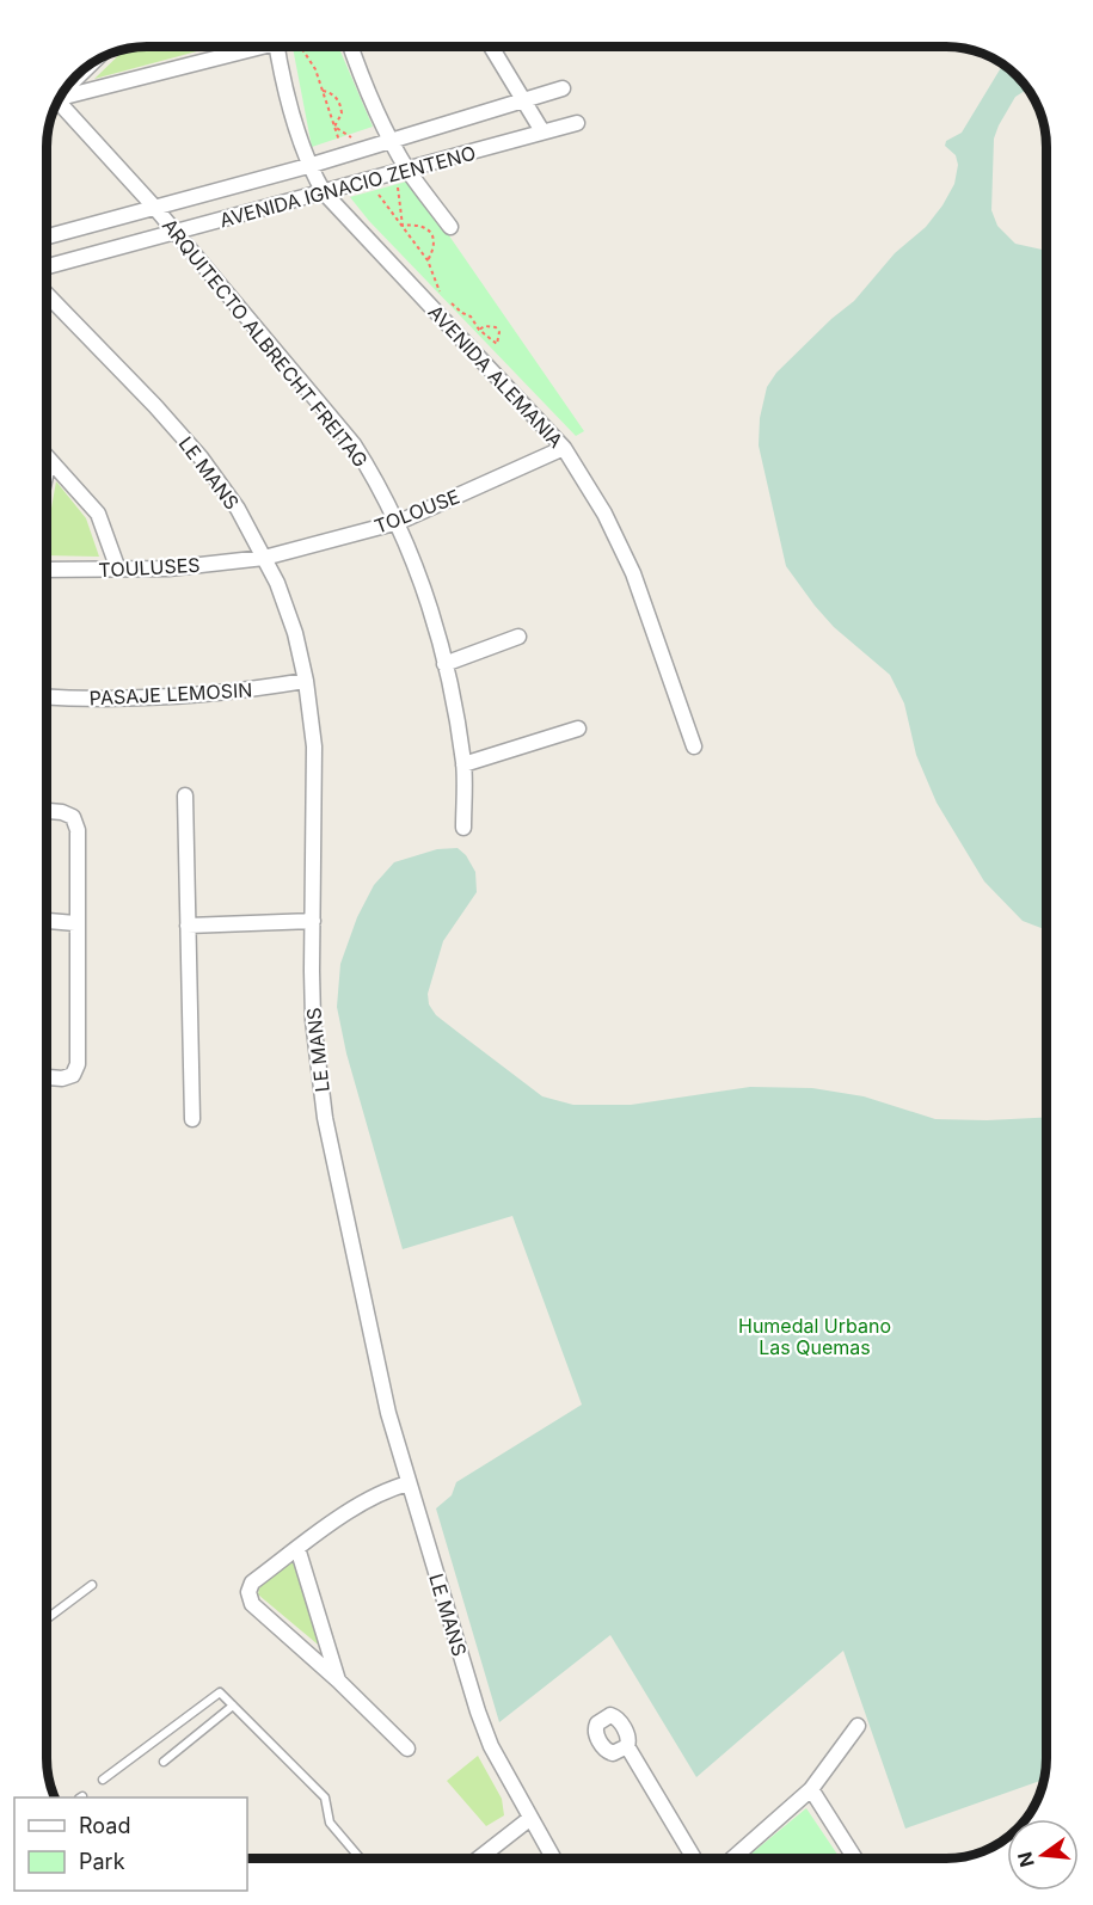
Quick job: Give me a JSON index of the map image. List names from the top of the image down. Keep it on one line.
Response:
{"streets":{"street":["AVENIDA IGNACIO ZENTENO","ARQUITECTO ALBRECHT FREITAG","AVENIDA ALEMANIA","LE MANS","TOLOUSE","TOULUSES","PASAJE LEMOSIN"]},"crossings":[["AVENIDA IGNACIO ZENTENO","ARQUITECTO ALBRECHT FREITAG"],["AVENIDA IGNACIO ZENTENO","AVENIDA ALEMANIA"],["ARQUITECTO ALBRECHT FREITAG","TOLOUSE"],["AVENIDA ALEMANIA","TOLOUSE"],["LE MANS","TOLOUSE"],["LE MANS","TOULUSES"],["LE MANS","PASAJE LEMOSIN"],["TOLOUSE","TOULUSES"]],"parks":["Humedal Urbano Las Quemas"],"legend":["Road","Park"],"north":"left"}
